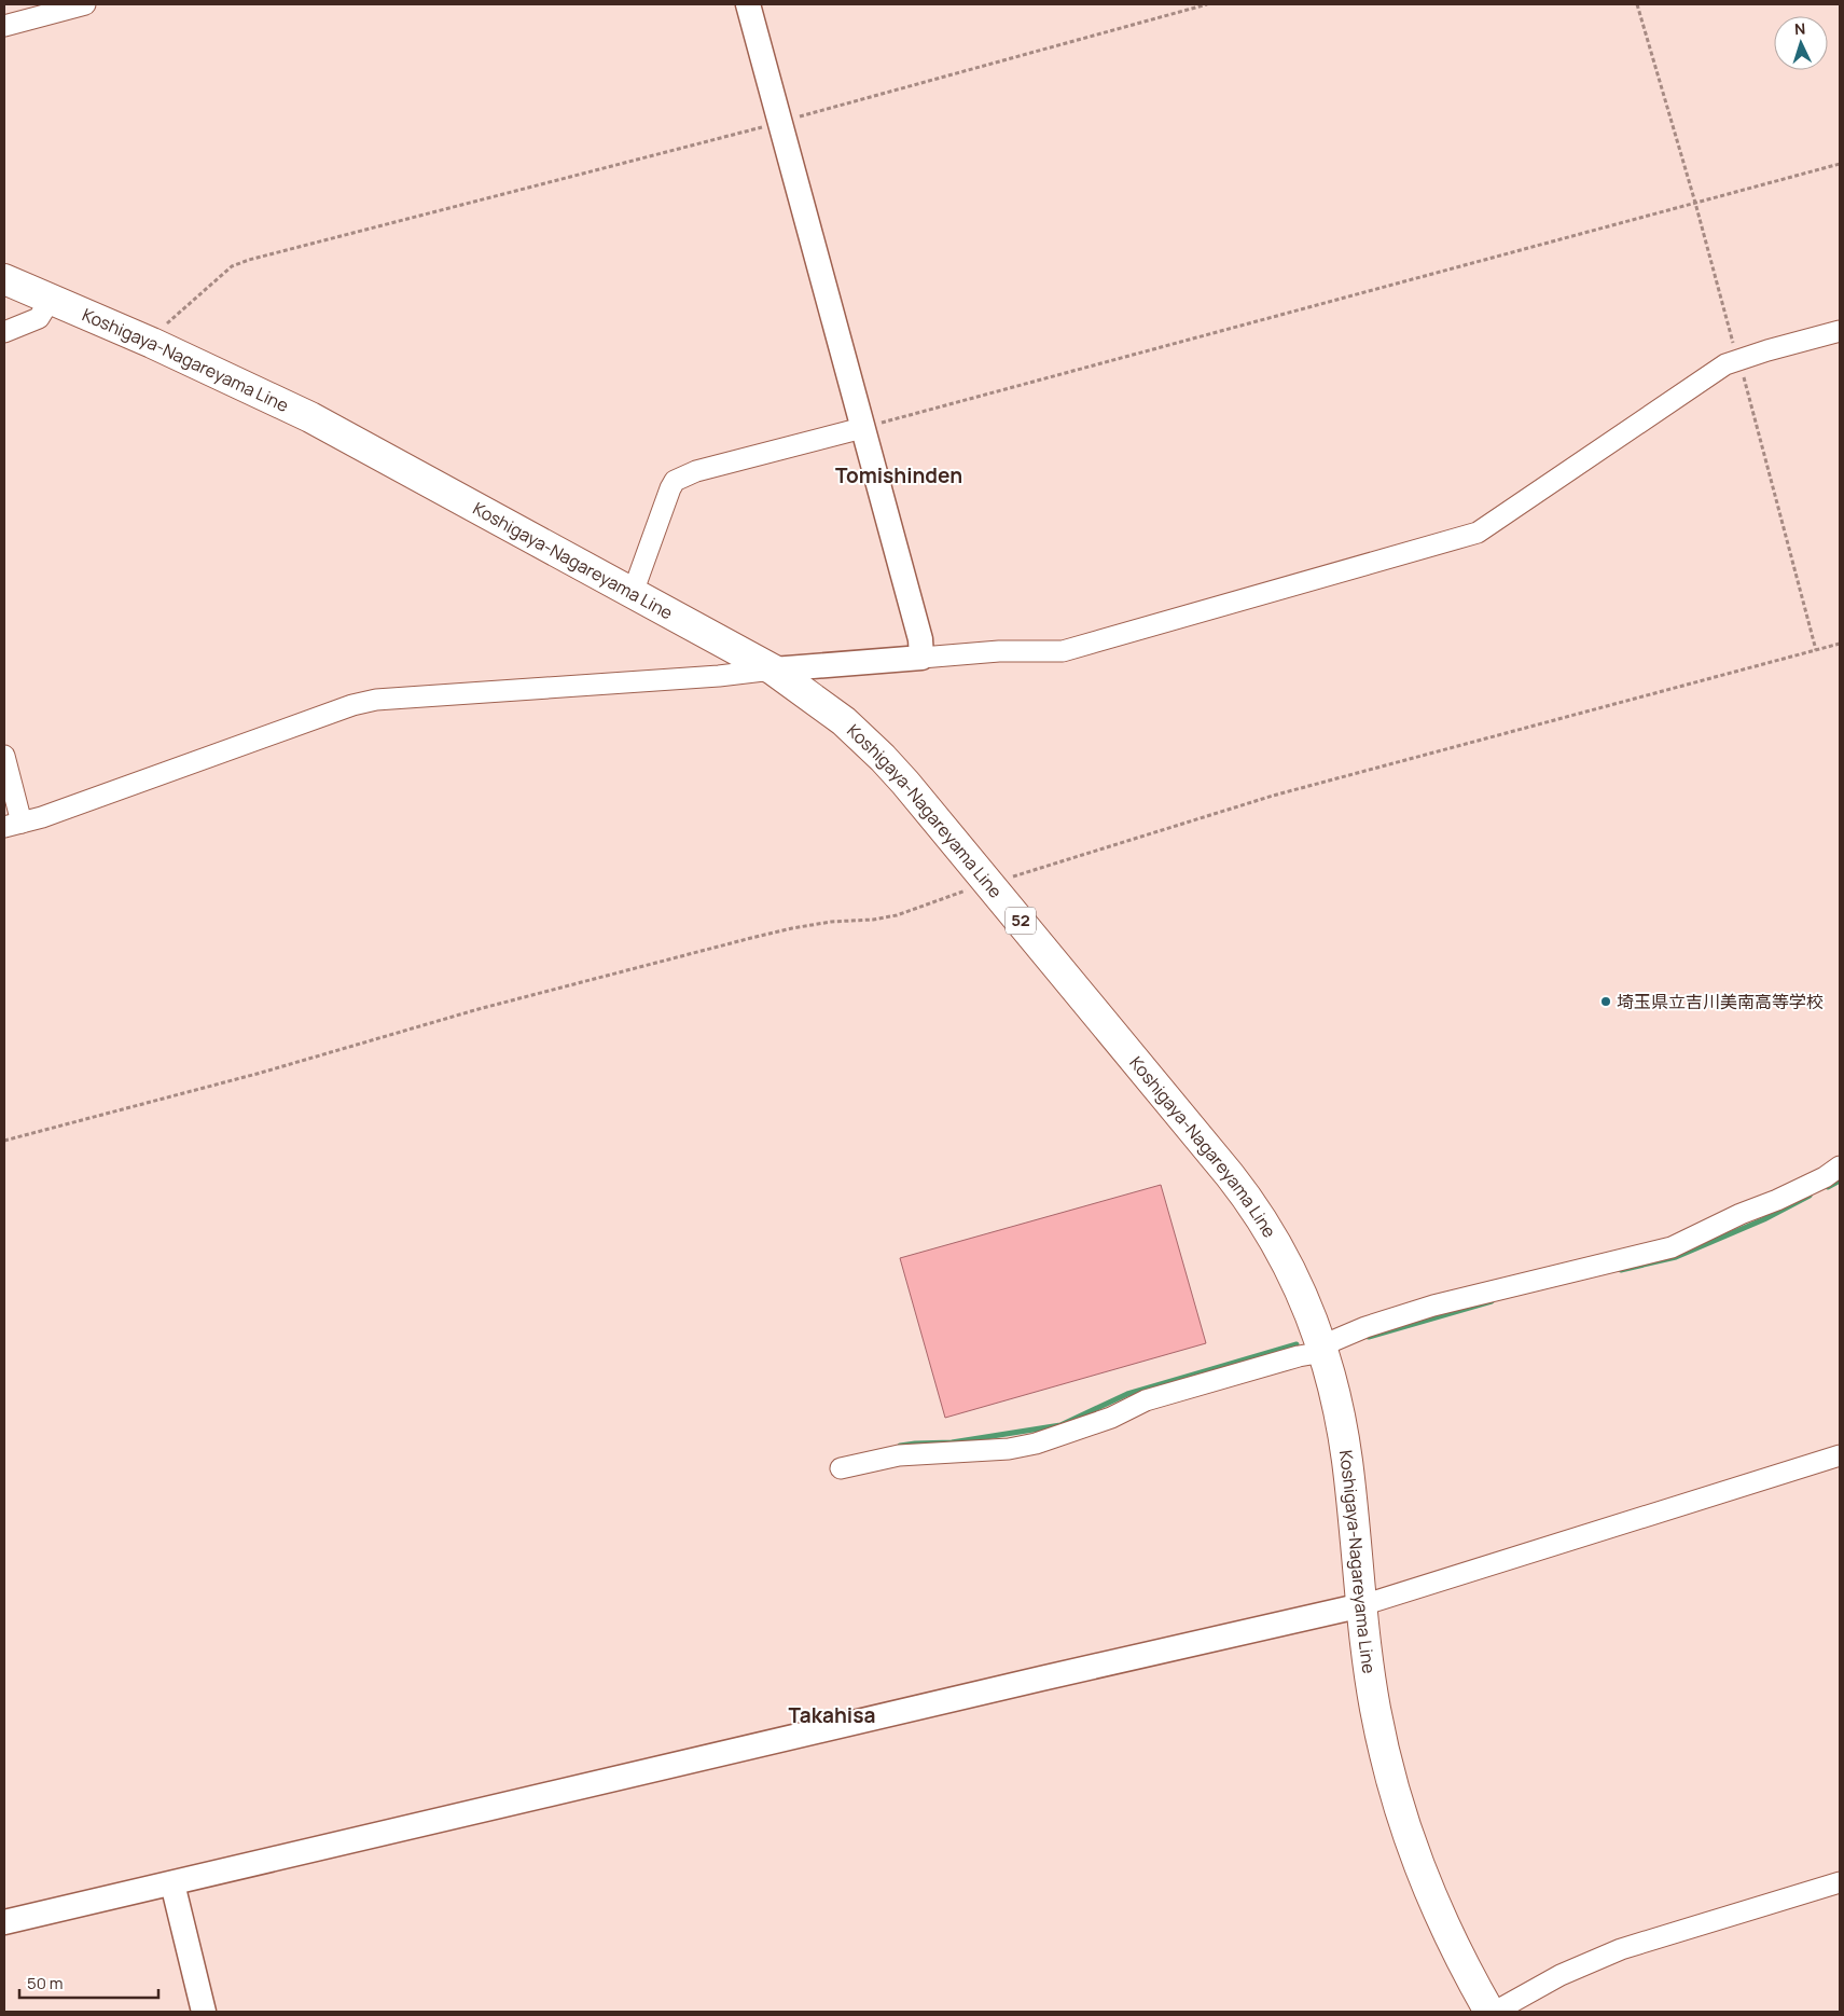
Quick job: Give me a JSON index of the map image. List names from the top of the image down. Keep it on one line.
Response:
{"streets":{"main road":["Koshigaya-Nagareyama Line","52"]},"districts":["Tomishinden","Takahisa"],"places":["埼玉県立吉川美南高等学校"],"scale_bar":"50 m","north":"top"}
